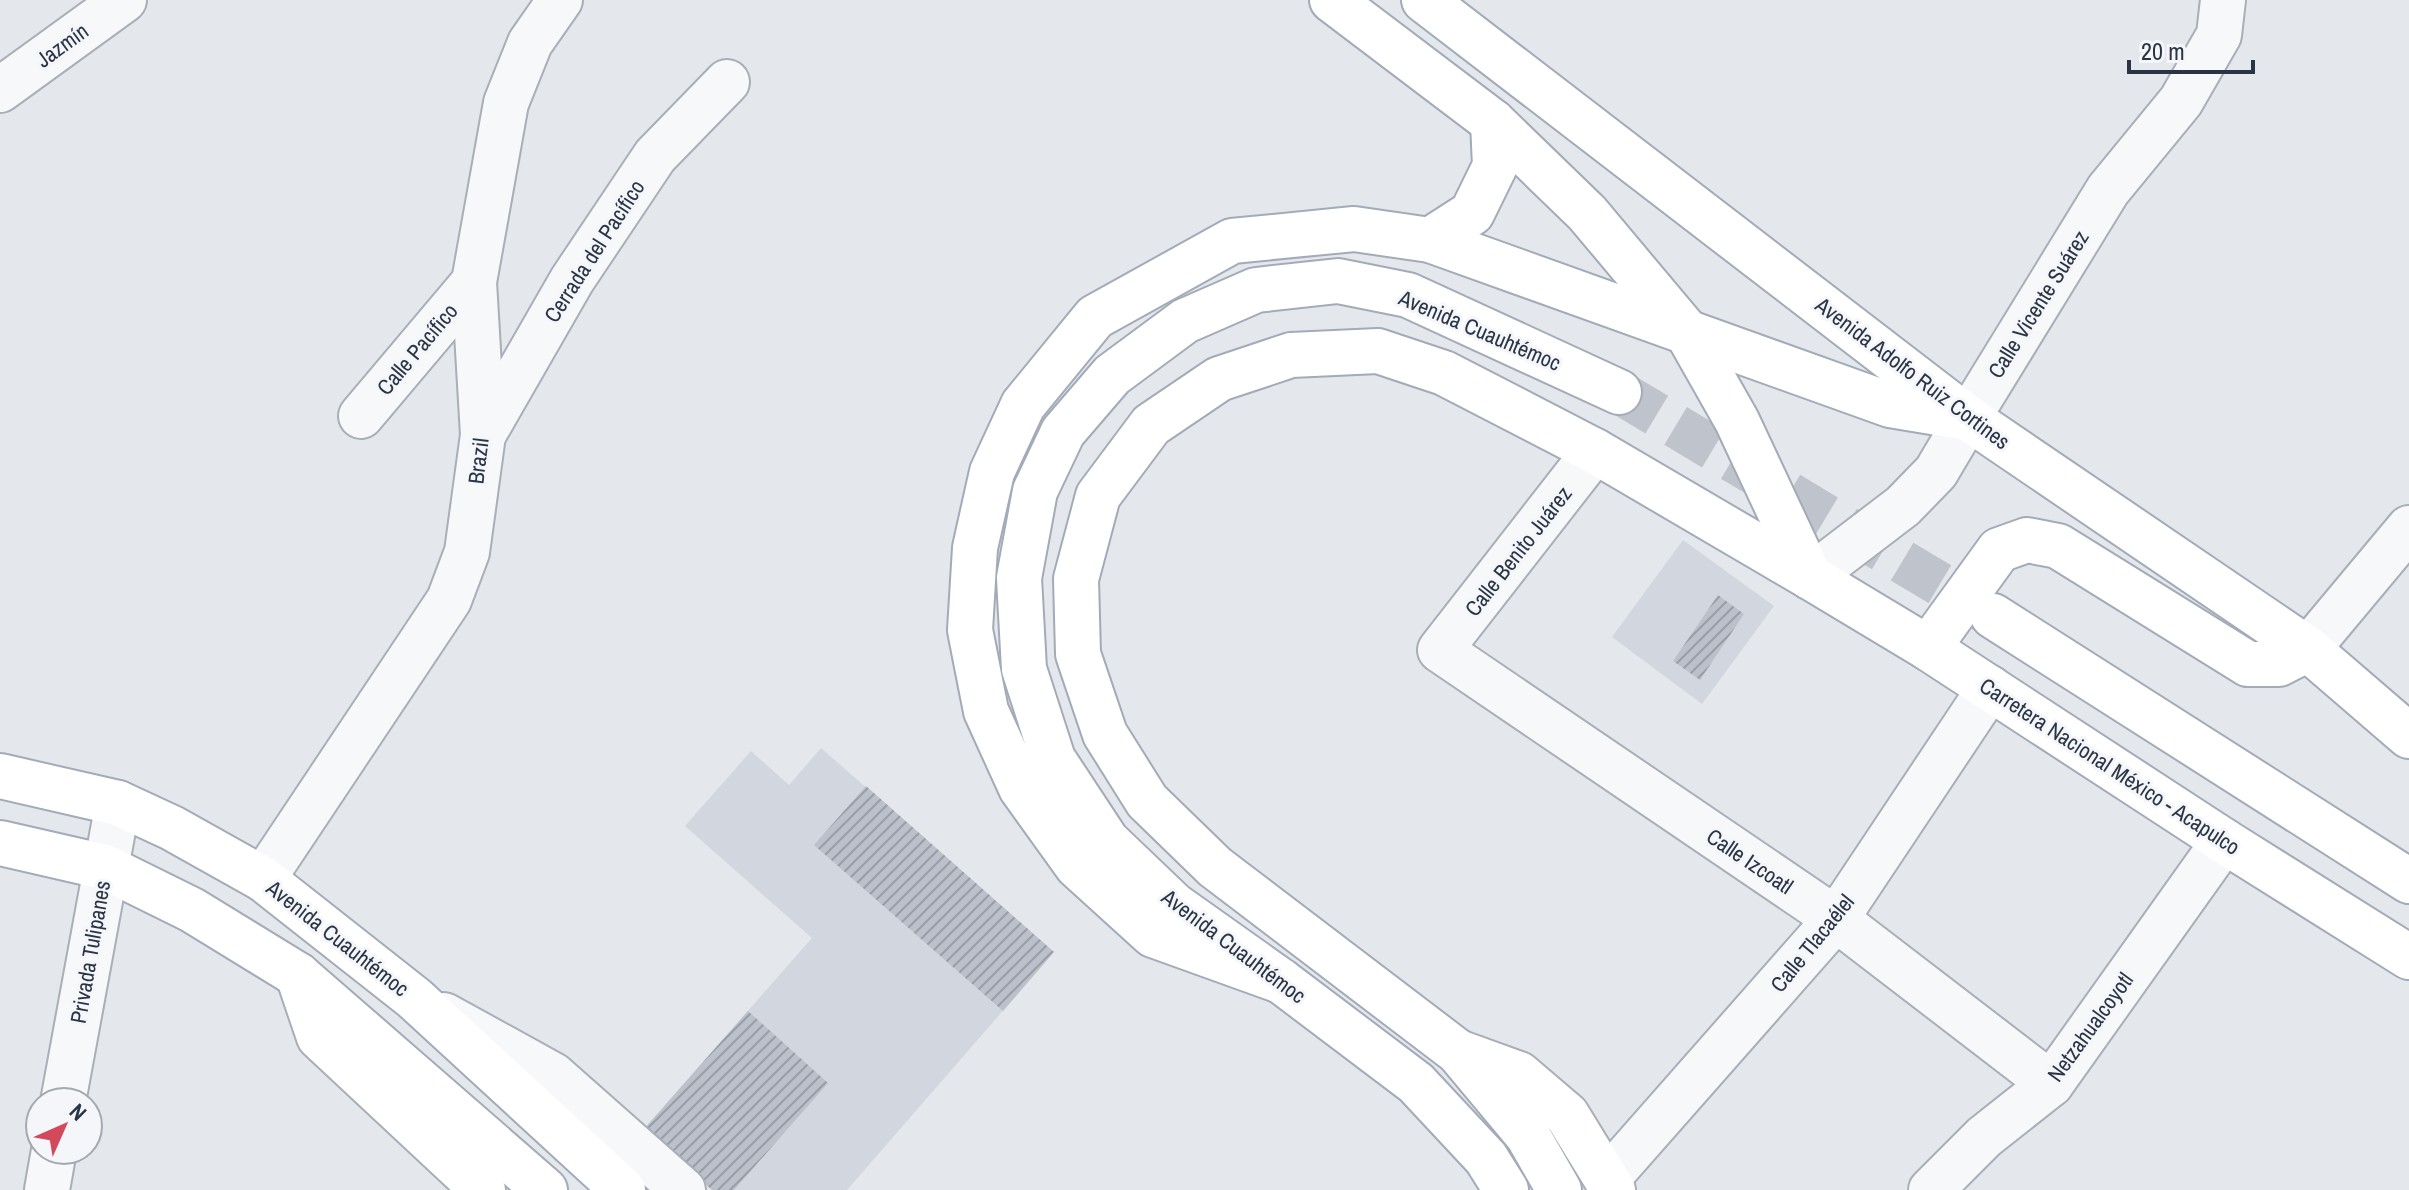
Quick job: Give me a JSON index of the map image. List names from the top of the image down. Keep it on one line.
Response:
{"streets":{"main road":["Avenida Cuauhtémoc","Avenida Adolfo Ruiz Cortines","Carretera Nacional México - Acapulco"],"street":["Jazmín","Cerrada del Pacífico","Calle Vicente Suárez","Calle Pacífico","Brazil","Calle Benito Juárez","Calle Izcoatl","Calle Tlacaélel","Privada Tulipanes","Netzahualcoyotl"]},"crossings":[["Cerrada del Pacífico","Brazil"],["Calle Vicente Suárez","Avenida Adolfo Ruiz Cortines"],["Calle Vicente Suárez","Carretera Nacional México - Acapulco"],["Avenida Cuauhtémoc","Brazil"],["Avenida Cuauhtémoc","Privada Tulipanes"],["Calle Pacífico","Brazil"],["Calle Benito Juárez","Calle Izcoatl"],["Carretera Nacional México - Acapulco","Calle Tlacaélel"],["Carretera Nacional México - Acapulco","Netzahualcoyotl"],["Calle Izcoatl","Calle Tlacaélel"],["Calle Izcoatl","Netzahualcoyotl"]],"scale_bar":"20 m","north":"top right"}
